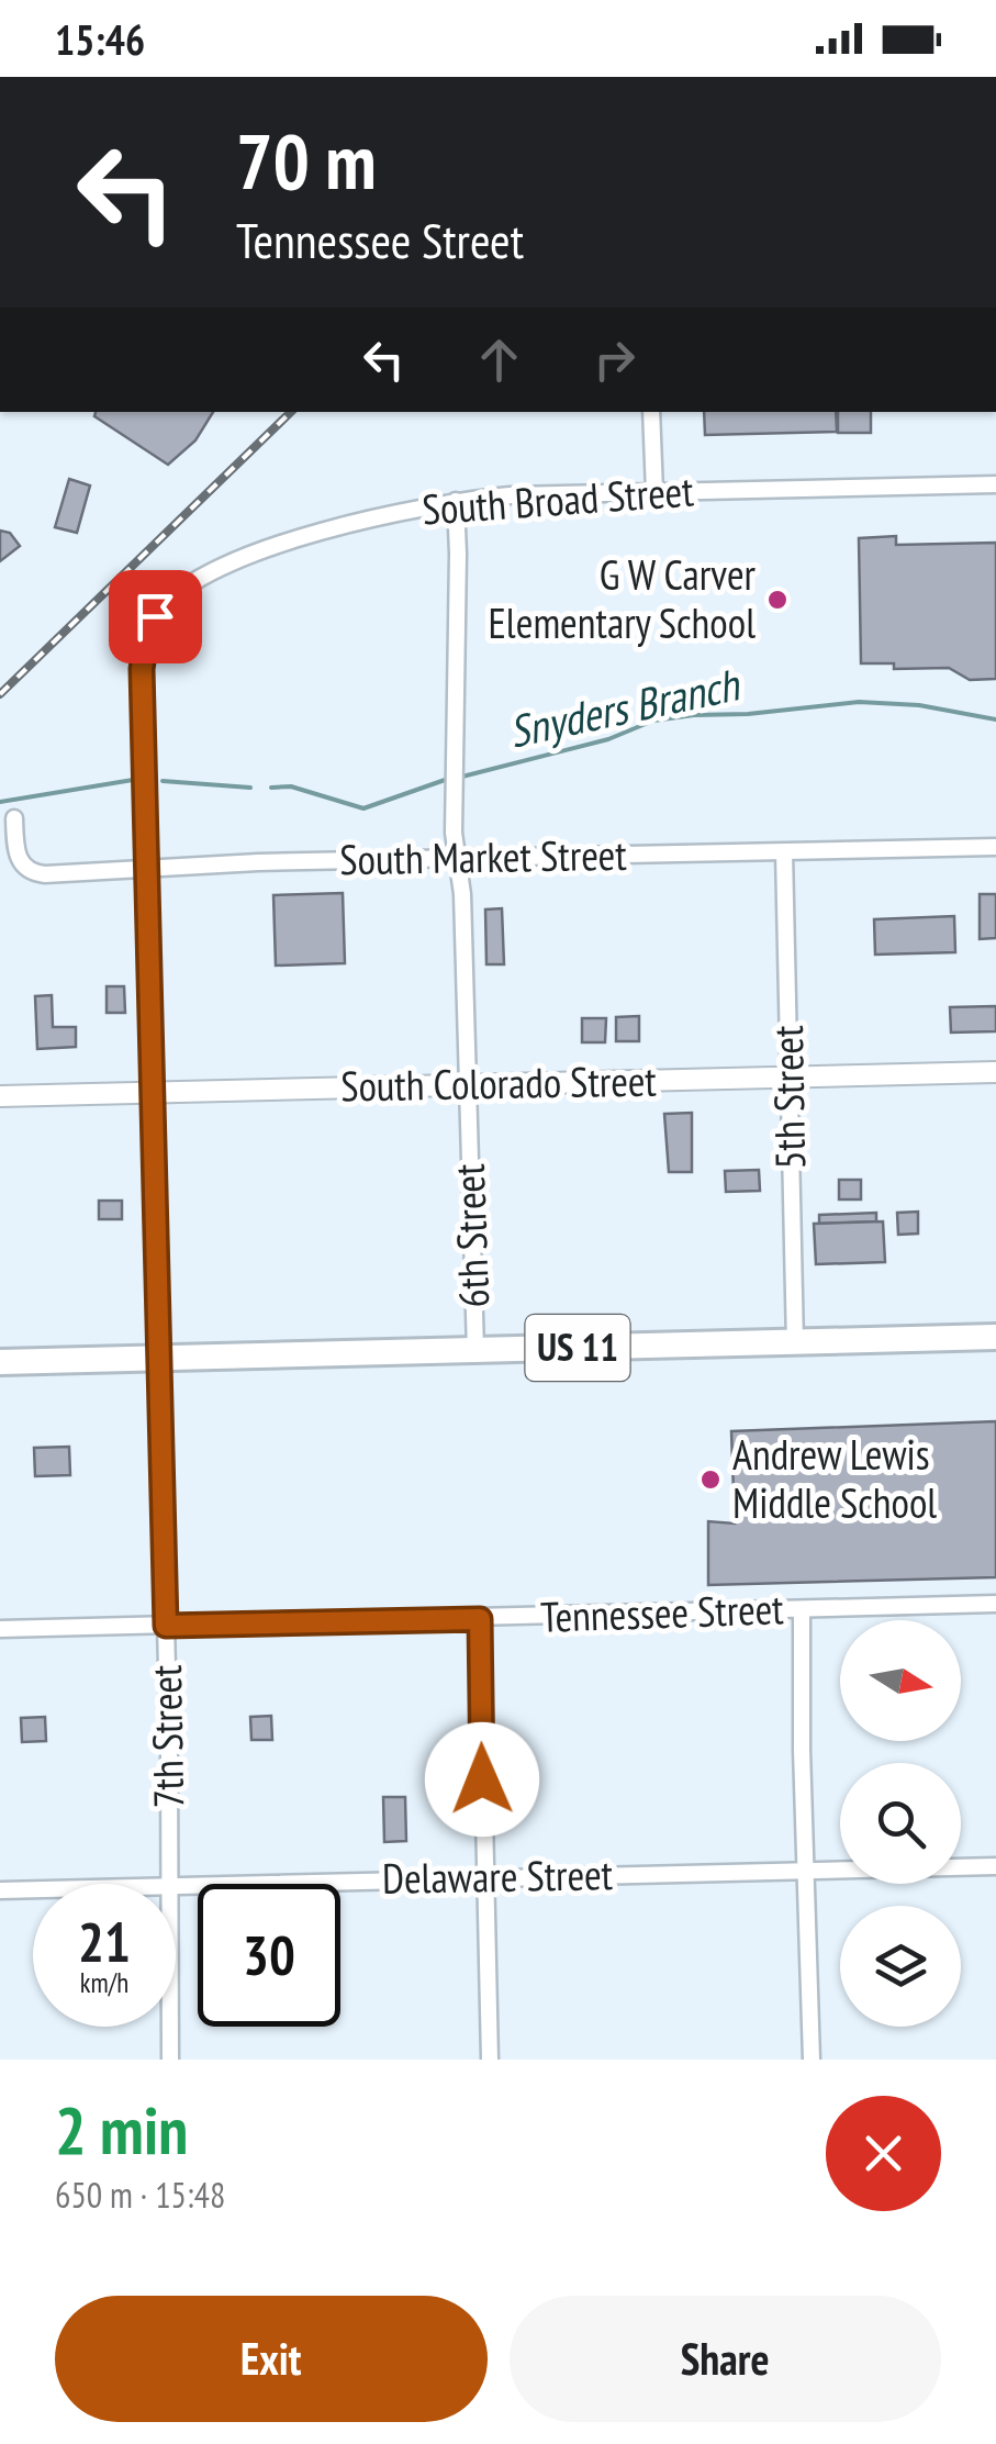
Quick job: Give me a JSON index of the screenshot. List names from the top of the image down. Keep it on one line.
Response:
{"streets":{"main road":["US 11"],"street":["South Broad Street","South Market Street","South Colorado Street","5th Street","6th Street","Tennessee Street","7th Street","Delaware Street"]},"crossings":[["South Broad Street","6th Street"],["South Broad Street","7th Street"],["South Market Street","5th Street"],["South Market Street","6th Street"],["South Market Street","7th Street"],["South Colorado Street","5th Street"],["South Colorado Street","6th Street"],["South Colorado Street","7th Street"],["5th Street","US 11"],["6th Street","US 11"],["US 11","7th Street"],["Tennessee Street","7th Street"]],"water":["Snyders Branch"],"places":["G W Carver Elementary School","Andrew Lewis Middle School"],"north":"right","page":{"status":"15:46","turn":["70 m","Tennessee Street"],"speed":"21 km/h","limit":"30","heading":["2 min","650 m · 15:48"],"buttons":["Exit","Share"]}}
